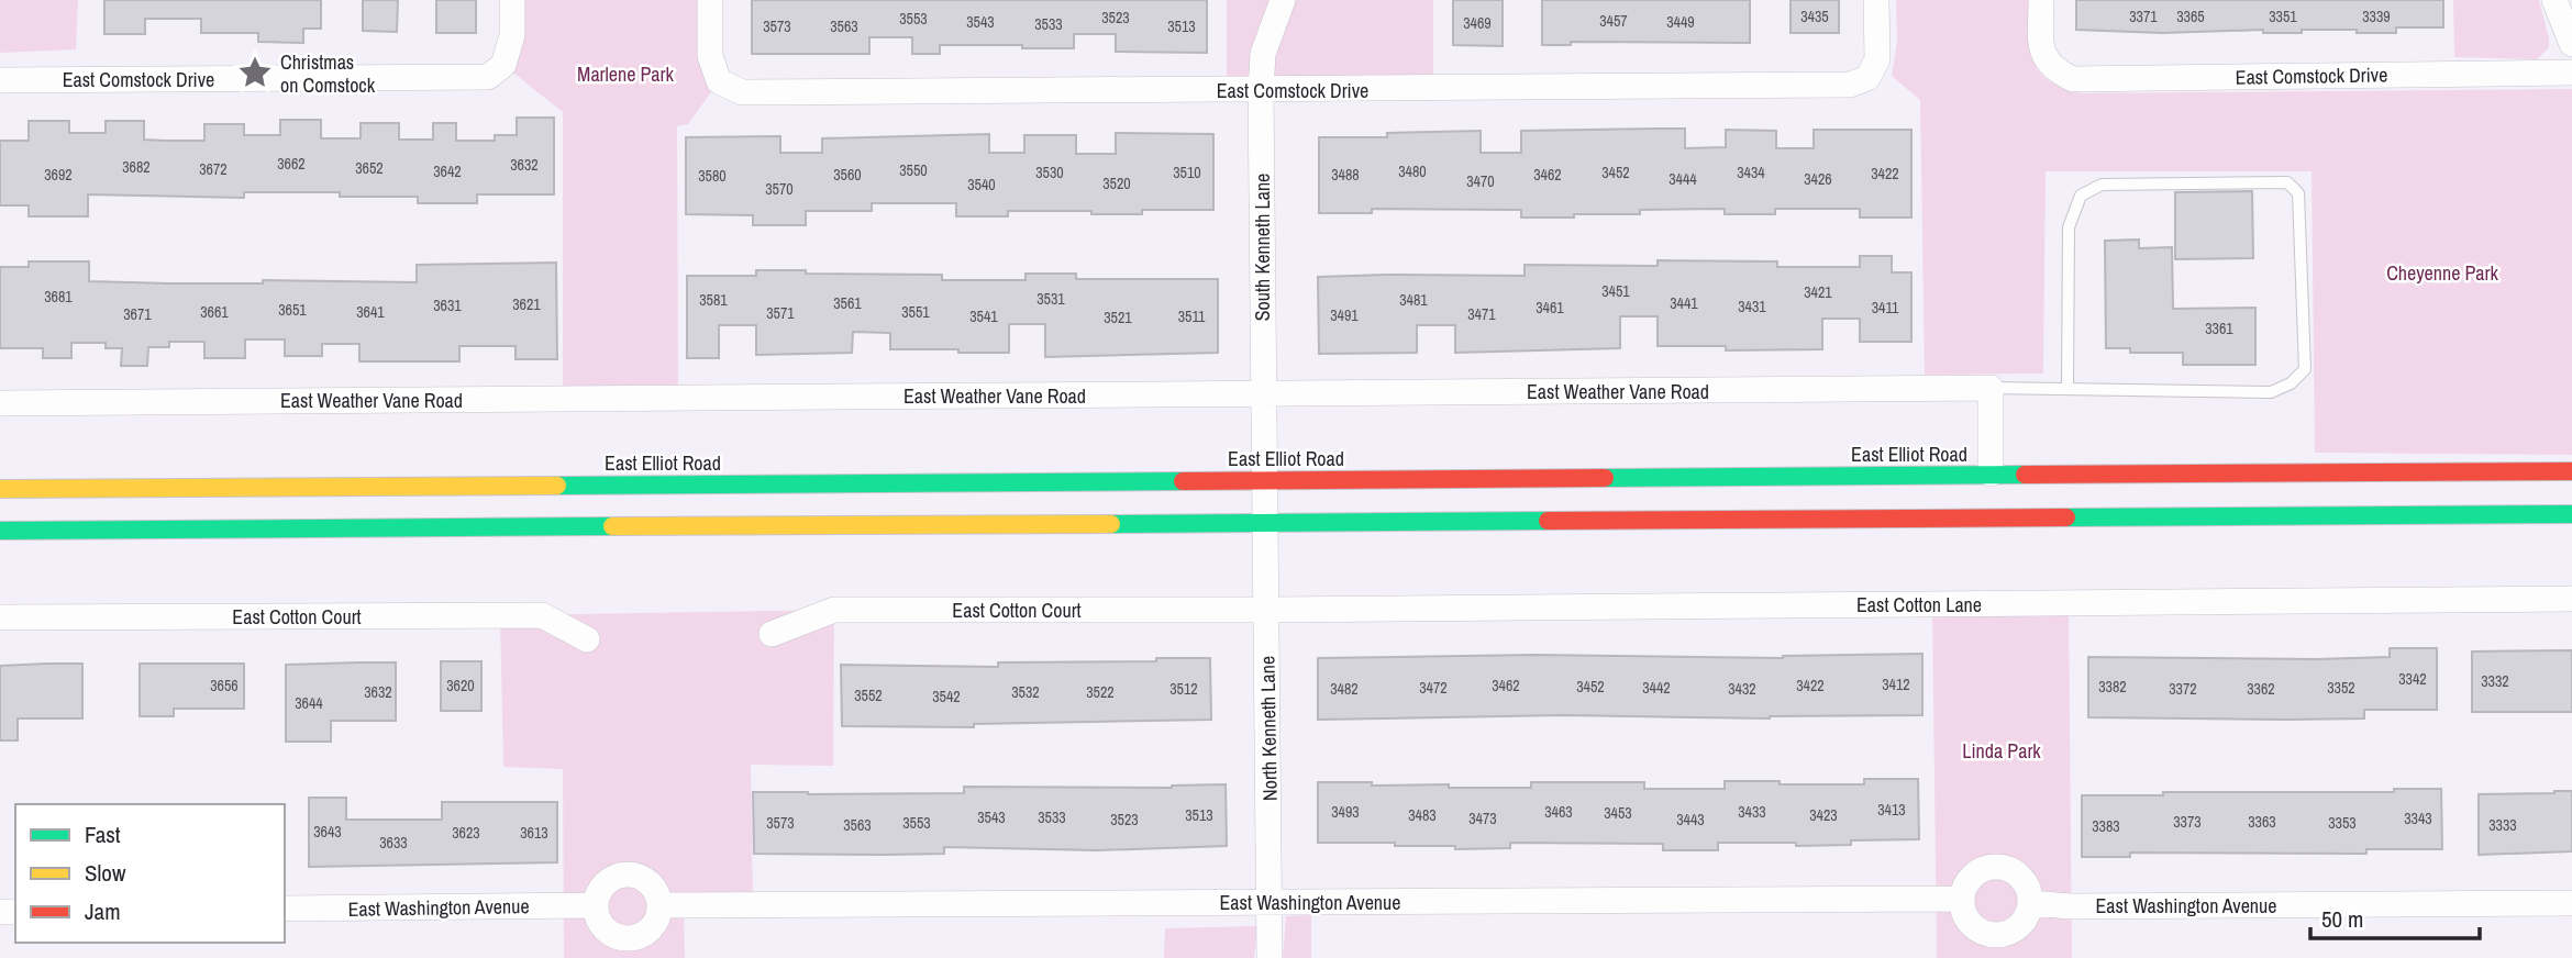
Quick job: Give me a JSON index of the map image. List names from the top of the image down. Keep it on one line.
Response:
{"streets":{"main road":["East Elliot Road"],"street":["East Comstock Drive","South Kenneth Lane","East Weather Vane Road","East Cotton Lane","East Cotton Court","North Kenneth Lane","East Washington Avenue"]},"crossings":[["East Comstock Drive","South Kenneth Lane"],["South Kenneth Lane","East Weather Vane Road"],["South Kenneth Lane","East Elliot Road"],["South Kenneth Lane","North Kenneth Lane"],["East Elliot Road","North Kenneth Lane"],["East Cotton Lane","East Cotton Court"],["East Cotton Lane","North Kenneth Lane"],["East Cotton Court","North Kenneth Lane"],["North Kenneth Lane","East Washington Avenue"]],"parks":["Marlene Park","Cheyenne Park","Linda Park"],"places":{"place":["Christmas on Comstock"]},"house_numbers":["3435","3371","3365","3351","3339","3523","3553","3457","3543","3449","3469","3533","3573","3563","3513","3662","3632","3682","3652","3672","3550","3642","3480","3530","3510","3452","3434","3422","3692","3560","3488","3462","3580","3444","3426","3470","3520","3540","3570","3451","3421","3681","3531","3581","3481","3561","3441","3621","3631","3431","3461","3411","3651","3661","3641","3551","3571","3671","3471","3491","3541","3511","3521","3361","3342","3332","3412","3656","3620","3462","3422","3452","3382","3472","3442","3352","3512","3482","3432","3372","3362","3632","3532","3522","3552","3542","3644","3413","3493","3463","3433","3453","3513","3483","3423","3543","3533","3473","3343","3523","3443","3373","3363","3573","3553","3353","3563","3333","3383","3643","3623","3613","3633"],"legend":["Fast","Slow","Jam"],"scale_bar":"50 m"}
